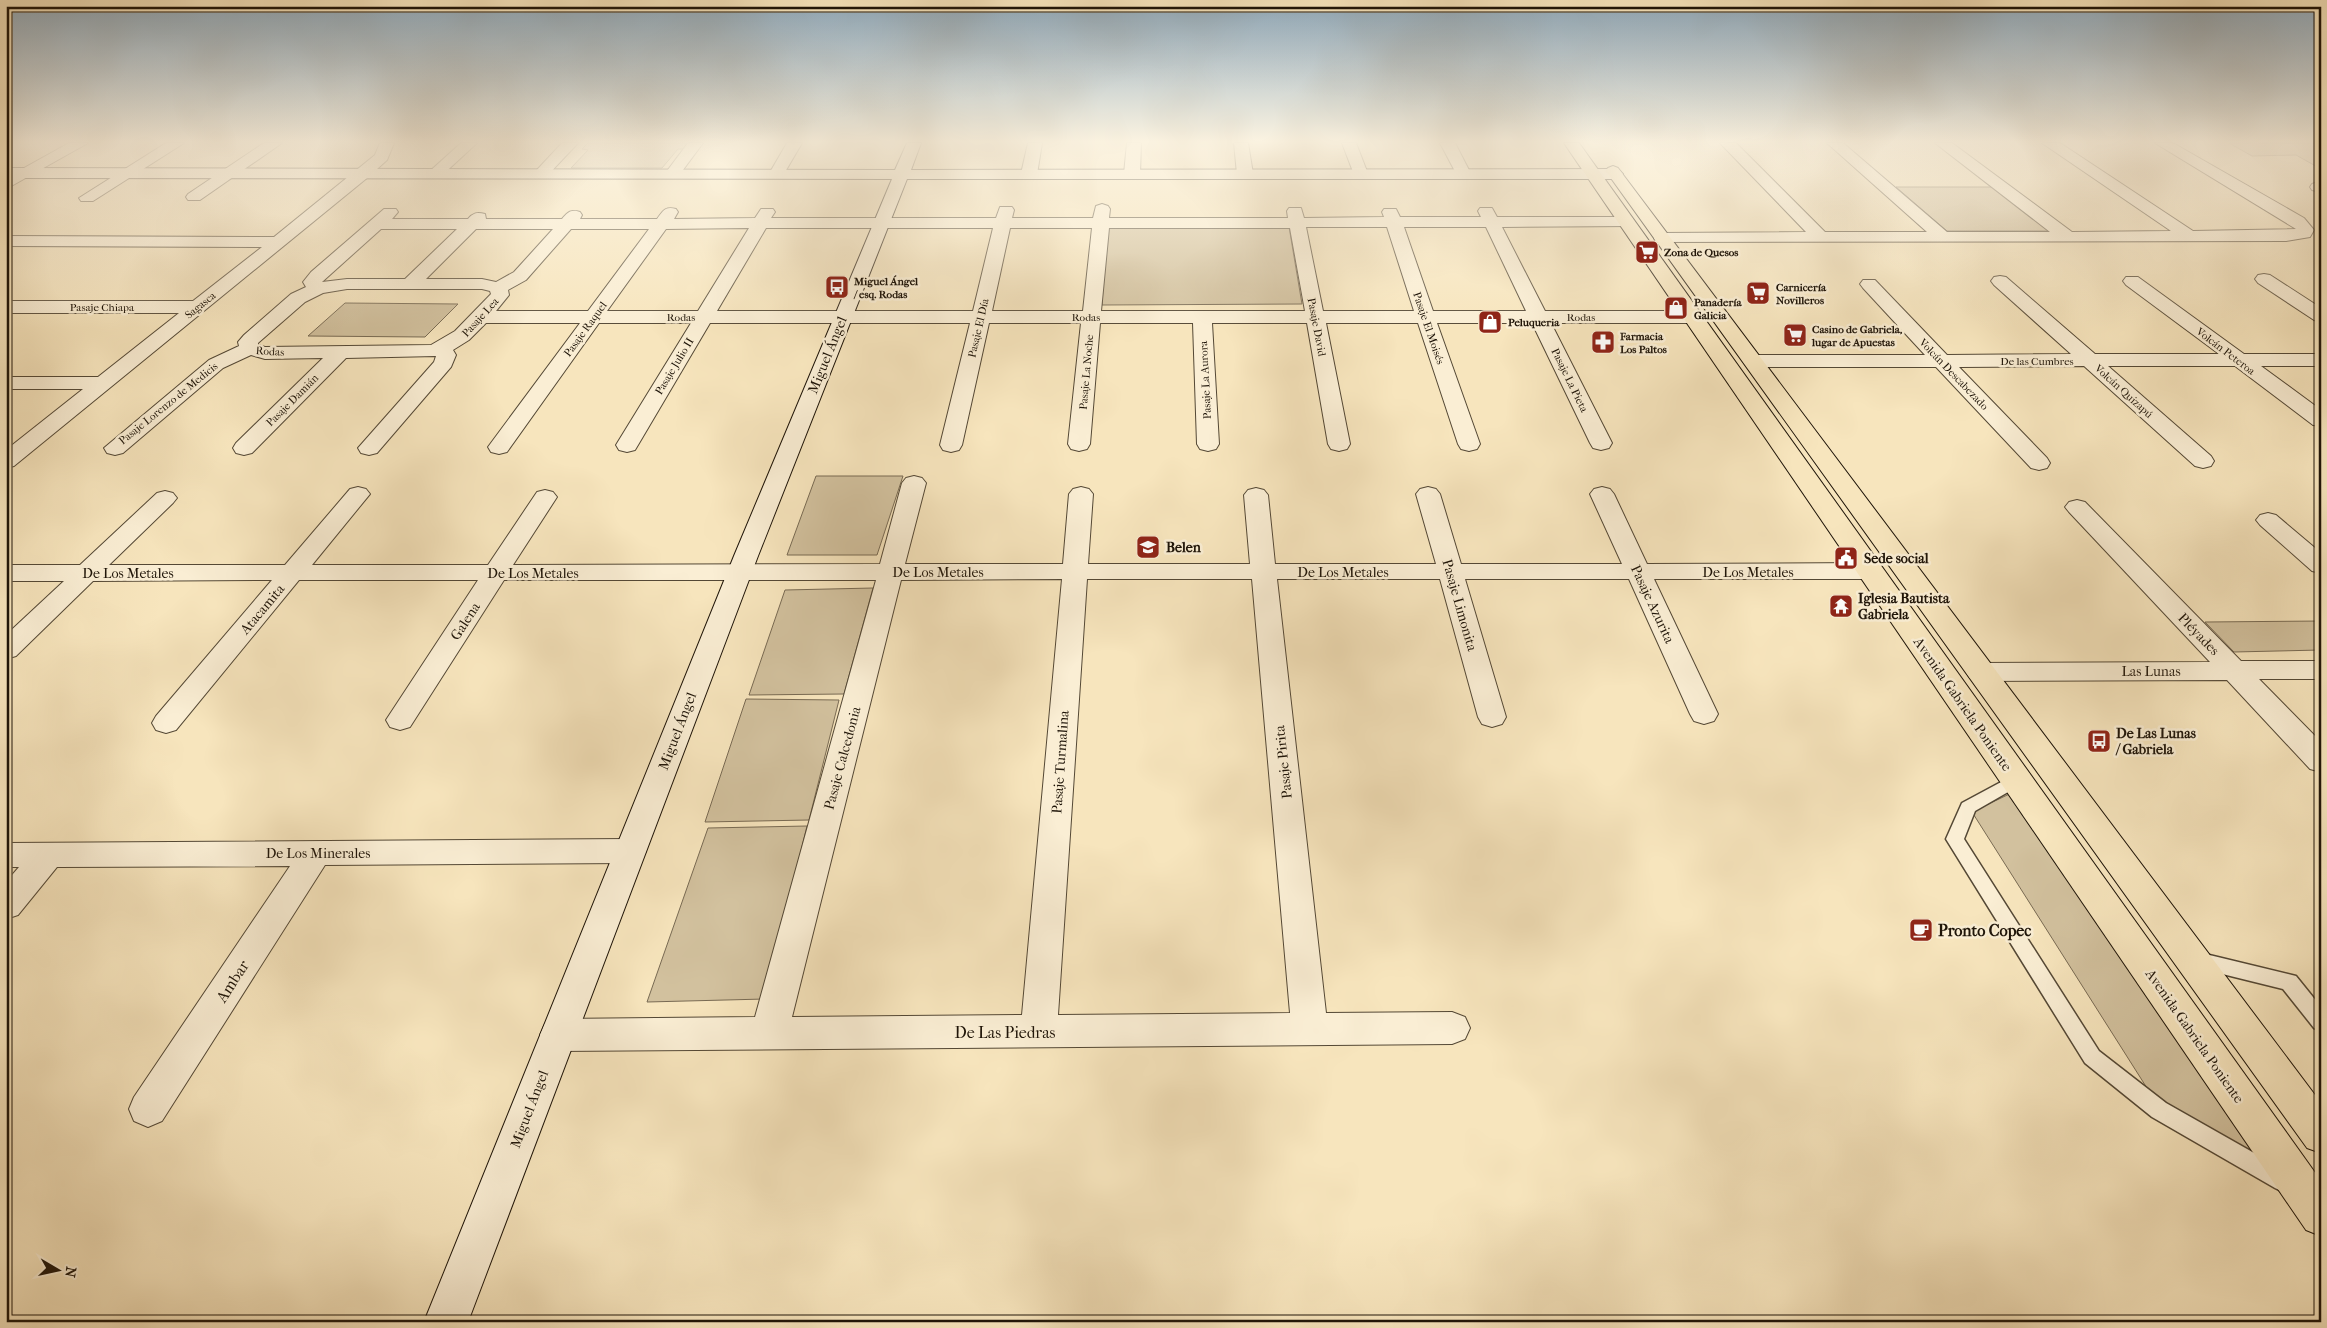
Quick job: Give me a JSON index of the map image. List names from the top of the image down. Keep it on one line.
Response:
{"streets":{"main road":["Avenida Gabriela Poniente"],"street":["Sagasca","Pasaje Chiapa","Pasaje Lea","Rodas","Pasaje David","Pasaje El Día","Pasaje El Moisés","Pasaje Raquel","Volcán Peteroa","Miguel Ángel","De las Cumbres","Pasaje Julio II","Pasaje La Noche","Volcán Descabezado","Pasaje La Aurora","Pasaje La Pieta","Volcán Quizapú","Pasaje Damián","Pasaje Lorenzo de Medicis","De Los Metales","Pasaje Azurita","Pasaje Limonita","Atacamita","Galena","Pléyades","Las Lunas","Pasaje Calcedonia","Pasaje Turmalina","Pasaje Pirita","De Los Minerales","Ambar","De Las Piedras"]},"crossings":[["Sagasca","Pasaje Chiapa"],["Pasaje Lea","Rodas"],["Rodas","Pasaje David"],["Rodas","Pasaje El Día"],["Rodas","Pasaje El Moisés"],["Rodas","Pasaje Raquel"],["Rodas","Miguel Ángel"],["Rodas","Pasaje Julio II"],["Rodas","Pasaje La Noche"],["Rodas","Pasaje La Aurora"],["Rodas","Pasaje La Pieta"],["Rodas","Pasaje Damián"],["Rodas","Pasaje Lorenzo de Medicis"],["Rodas","Avenida Gabriela Poniente"],["Volcán Peteroa","De las Cumbres"],["Miguel Ángel","De Los Metales"],["Miguel Ángel","De Los Minerales"],["Miguel Ángel","De Las Piedras"],["De las Cumbres","Volcán Descabezado"],["De las Cumbres","Volcán Quizapú"],["De las Cumbres","Avenida Gabriela Poniente"],["De Los Metales","Pasaje Azurita"],["De Los Metales","Pasaje Limonita"],["De Los Metales","Atacamita"],["De Los Metales","Galena"],["De Los Metales","Avenida Gabriela Poniente"],["De Los Metales","Pasaje Calcedonia"],["De Los Metales","Pasaje Turmalina"],["De Los Metales","Pasaje Pirita"],["Pléyades","Las Lunas"],["Las Lunas","Avenida Gabriela Poniente"],["Pasaje Calcedonia","De Las Piedras"],["Pasaje Turmalina","De Las Piedras"],["Pasaje Pirita","De Las Piedras"],["De Los Minerales","Ambar"]],"places":{"supermarket":["Zona de Quesos","Carnicería Novilleros","Casino de Gabriela, lugar de Apuestas"],"bus stop":["Miguel Ángel / esq. Rodas","De Las Lunas / Gabriela"],"shop":["Panadería Galicia","Peluqueria"],"pharmacy":["Farmacia Los Paltos"],"school or university":["Belen"],"public building":["Sede social"],"temple":["Iglesia Bautista Gabriela"],"cafe":["Pronto Copec"]},"north":"right"}
